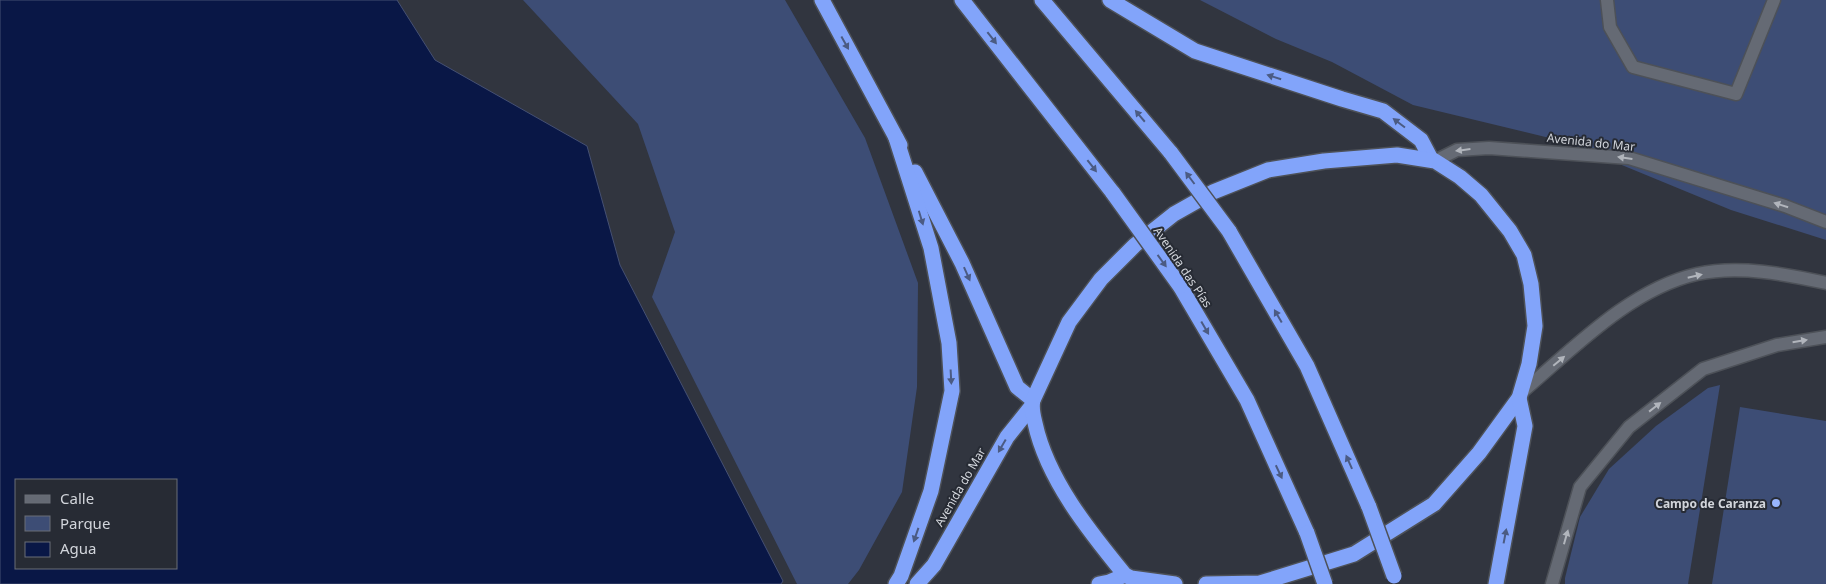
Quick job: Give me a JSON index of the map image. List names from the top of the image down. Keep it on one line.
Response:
{"streets":{"highway":["Avenida do Mar","Avenida das Pías"]},"one_way":["Avenida do Mar"],"places":["Campo de Caranza"],"legend":["Calle","Parque","Agua"]}
